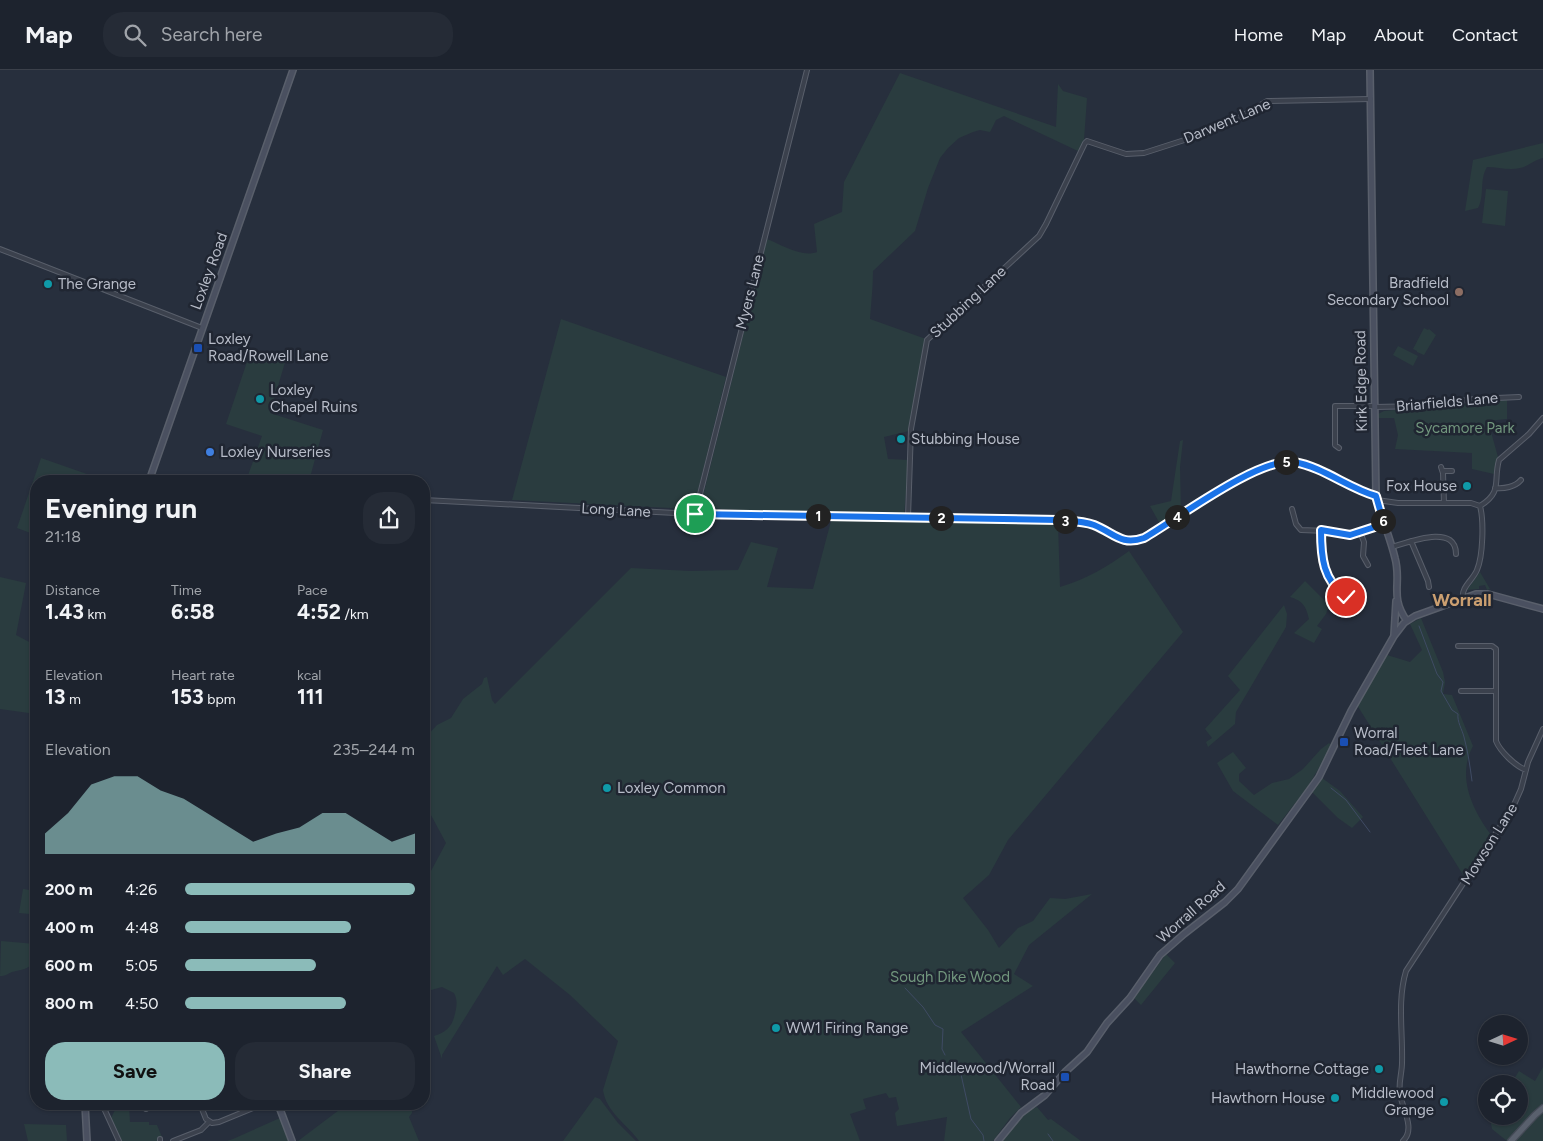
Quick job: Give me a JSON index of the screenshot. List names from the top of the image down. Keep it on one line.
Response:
{"streets":{"street":["Darwent Lane","Loxley Road","Myers Lane","Stubbing Lane","Kirk Edge Road","Briarfields Lane","Long Lane","Mowson Lane","Worrall Road"]},"crossings":[["Darwent Lane","Stubbing Lane"],["Darwent Lane","Kirk Edge Road"],["Myers Lane","Long Lane"],["Stubbing Lane","Long Lane"],["Kirk Edge Road","Briarfields Lane"],["Kirk Edge Road","Long Lane"],["Kirk Edge Road","Worrall Road"]],"districts":["Worrall"],"parks":["Sycamore Park","Sough Dike Wood"],"places":{"other":["The Grange","Bradfield Secondary School","Loxley Chapel Ruins","Stubbing House","Loxley Nurseries","Fox House","Loxley Common","WW1 Firing Range","Hawthorne Cottage","Hawthorn House","Middlewood Grange"],"transit":["Loxley Road/Rowell Lane","Worral Road/Fleet Lane","Middlewood/Worrall Road"]},"north":"right","page":{"header":"Map","search":"Search here","nav":["Home","Map","About","Contact"],"pins":["5","1","4","2","3","6"],"heading":["Evening run","21:18"],"stats":[["Distance","1.43 km"],["Time","6:58"],["Pace","4:52 /km"],["Elevation","13 m"],["Heart rate","153 bpm"],["kcal","111"]],"chart":["Elevation","235–244 m"],"list":[{"name":"200 m","note":"4:26"},{"name":"400 m","note":"4:48"},{"name":"600 m","note":"5:05"},{"name":"800 m","note":"4:50"}],"buttons":["Save","Share"]}}
